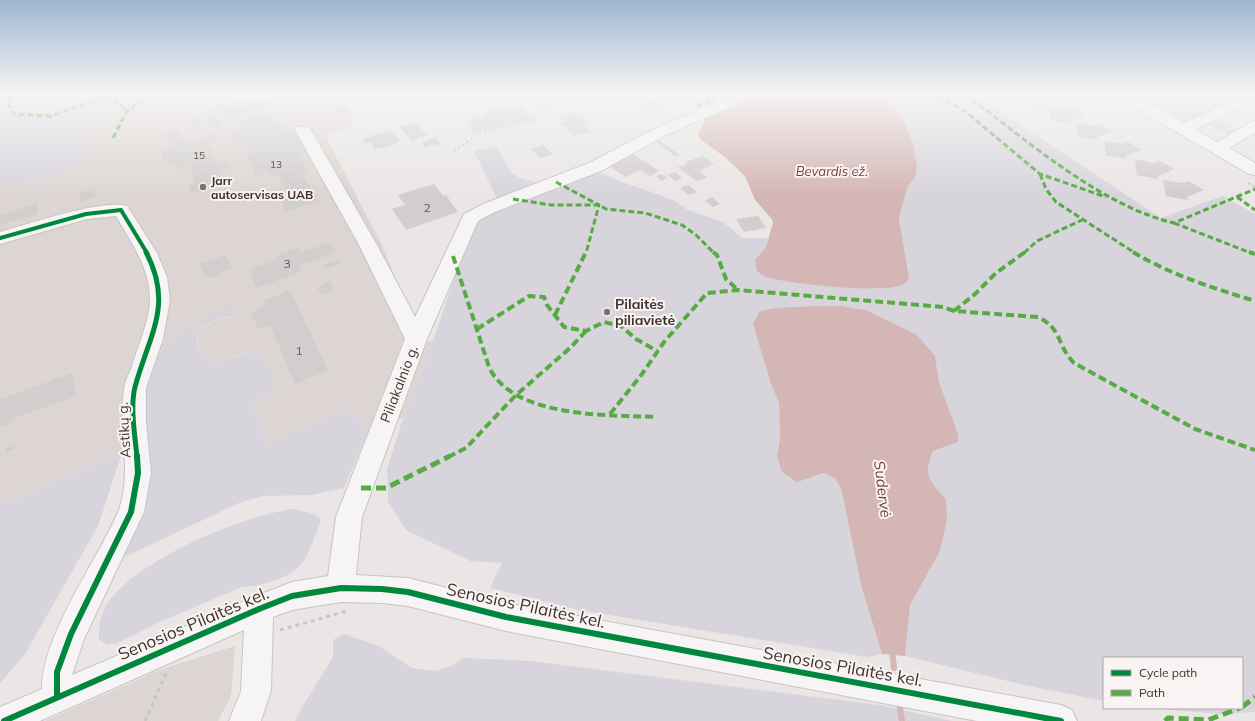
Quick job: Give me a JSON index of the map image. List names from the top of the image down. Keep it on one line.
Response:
{"streets":{"street":["Piliakalnio g.","Astikų g.","Senosios Pilaitės kel."]},"crossings":[["Piliakalnio g.","Senosios Pilaitės kel."],["Astikų g.","Senosios Pilaitės kel."]],"water":["Bevardis ež.","Sudervė"],"places":["Jarr autoservisas UAB","Pilaitės piliavietė"],"house_numbers":["15","13","2","3","1"],"legend":["Cycle path","Path"]}
